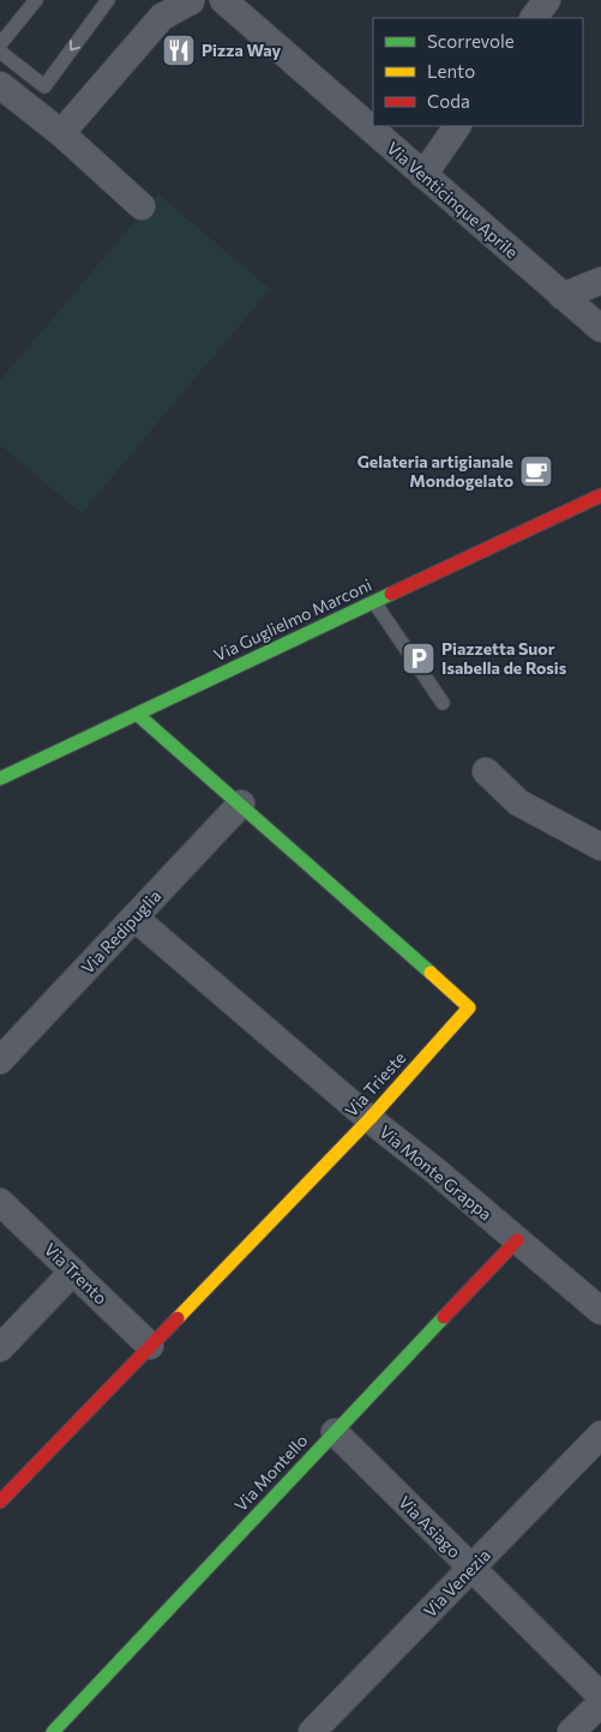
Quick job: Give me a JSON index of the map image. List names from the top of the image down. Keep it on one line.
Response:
{"streets":{"street":["Via Venticinque Aprile","Via Guglielmo Marconi","Via Redipuglia","Via Trieste","Via Monte Grappa","Via Trento","Via Montello","Via Asiago","Via Venezia"]},"crossings":[["Via Guglielmo Marconi","Via Trieste"],["Via Redipuglia","Via Trieste"],["Via Redipuglia","Via Monte Grappa"],["Via Trieste","Via Monte Grappa"],["Via Trieste","Via Trento"],["Via Monte Grappa","Via Montello"],["Via Montello","Via Asiago"],["Via Asiago","Via Venezia"]],"places":{"restaurant":["Pizza Way"],"cafe":["Gelateria artigianale Mondogelato"],"parking":["Piazzetta Suor Isabella de Rosis"]},"legend":["Scorrevole","Lento","Coda"]}
